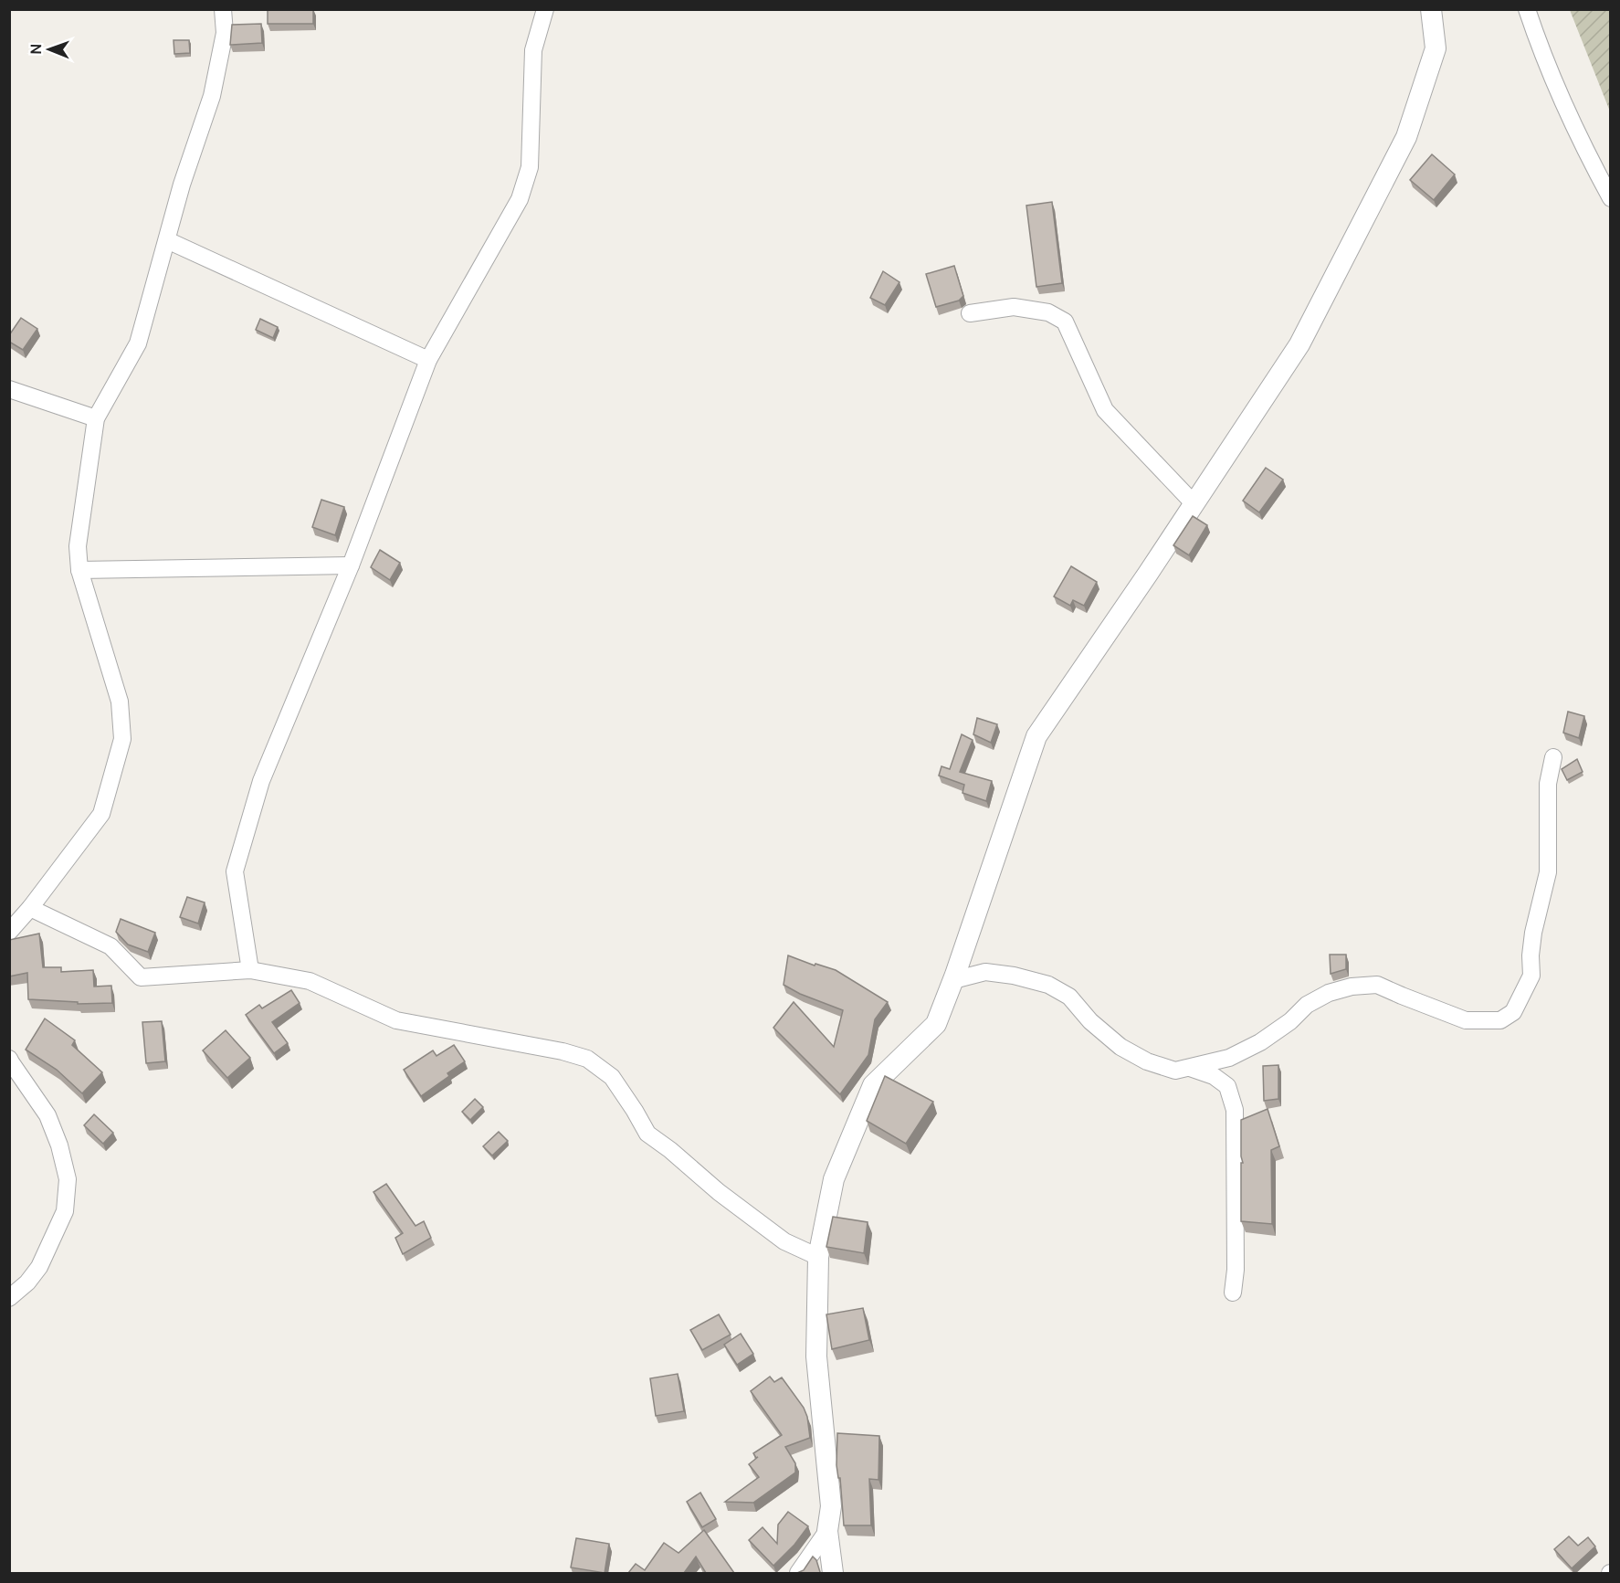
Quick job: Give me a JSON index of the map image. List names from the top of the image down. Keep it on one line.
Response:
{"north":"left"}
